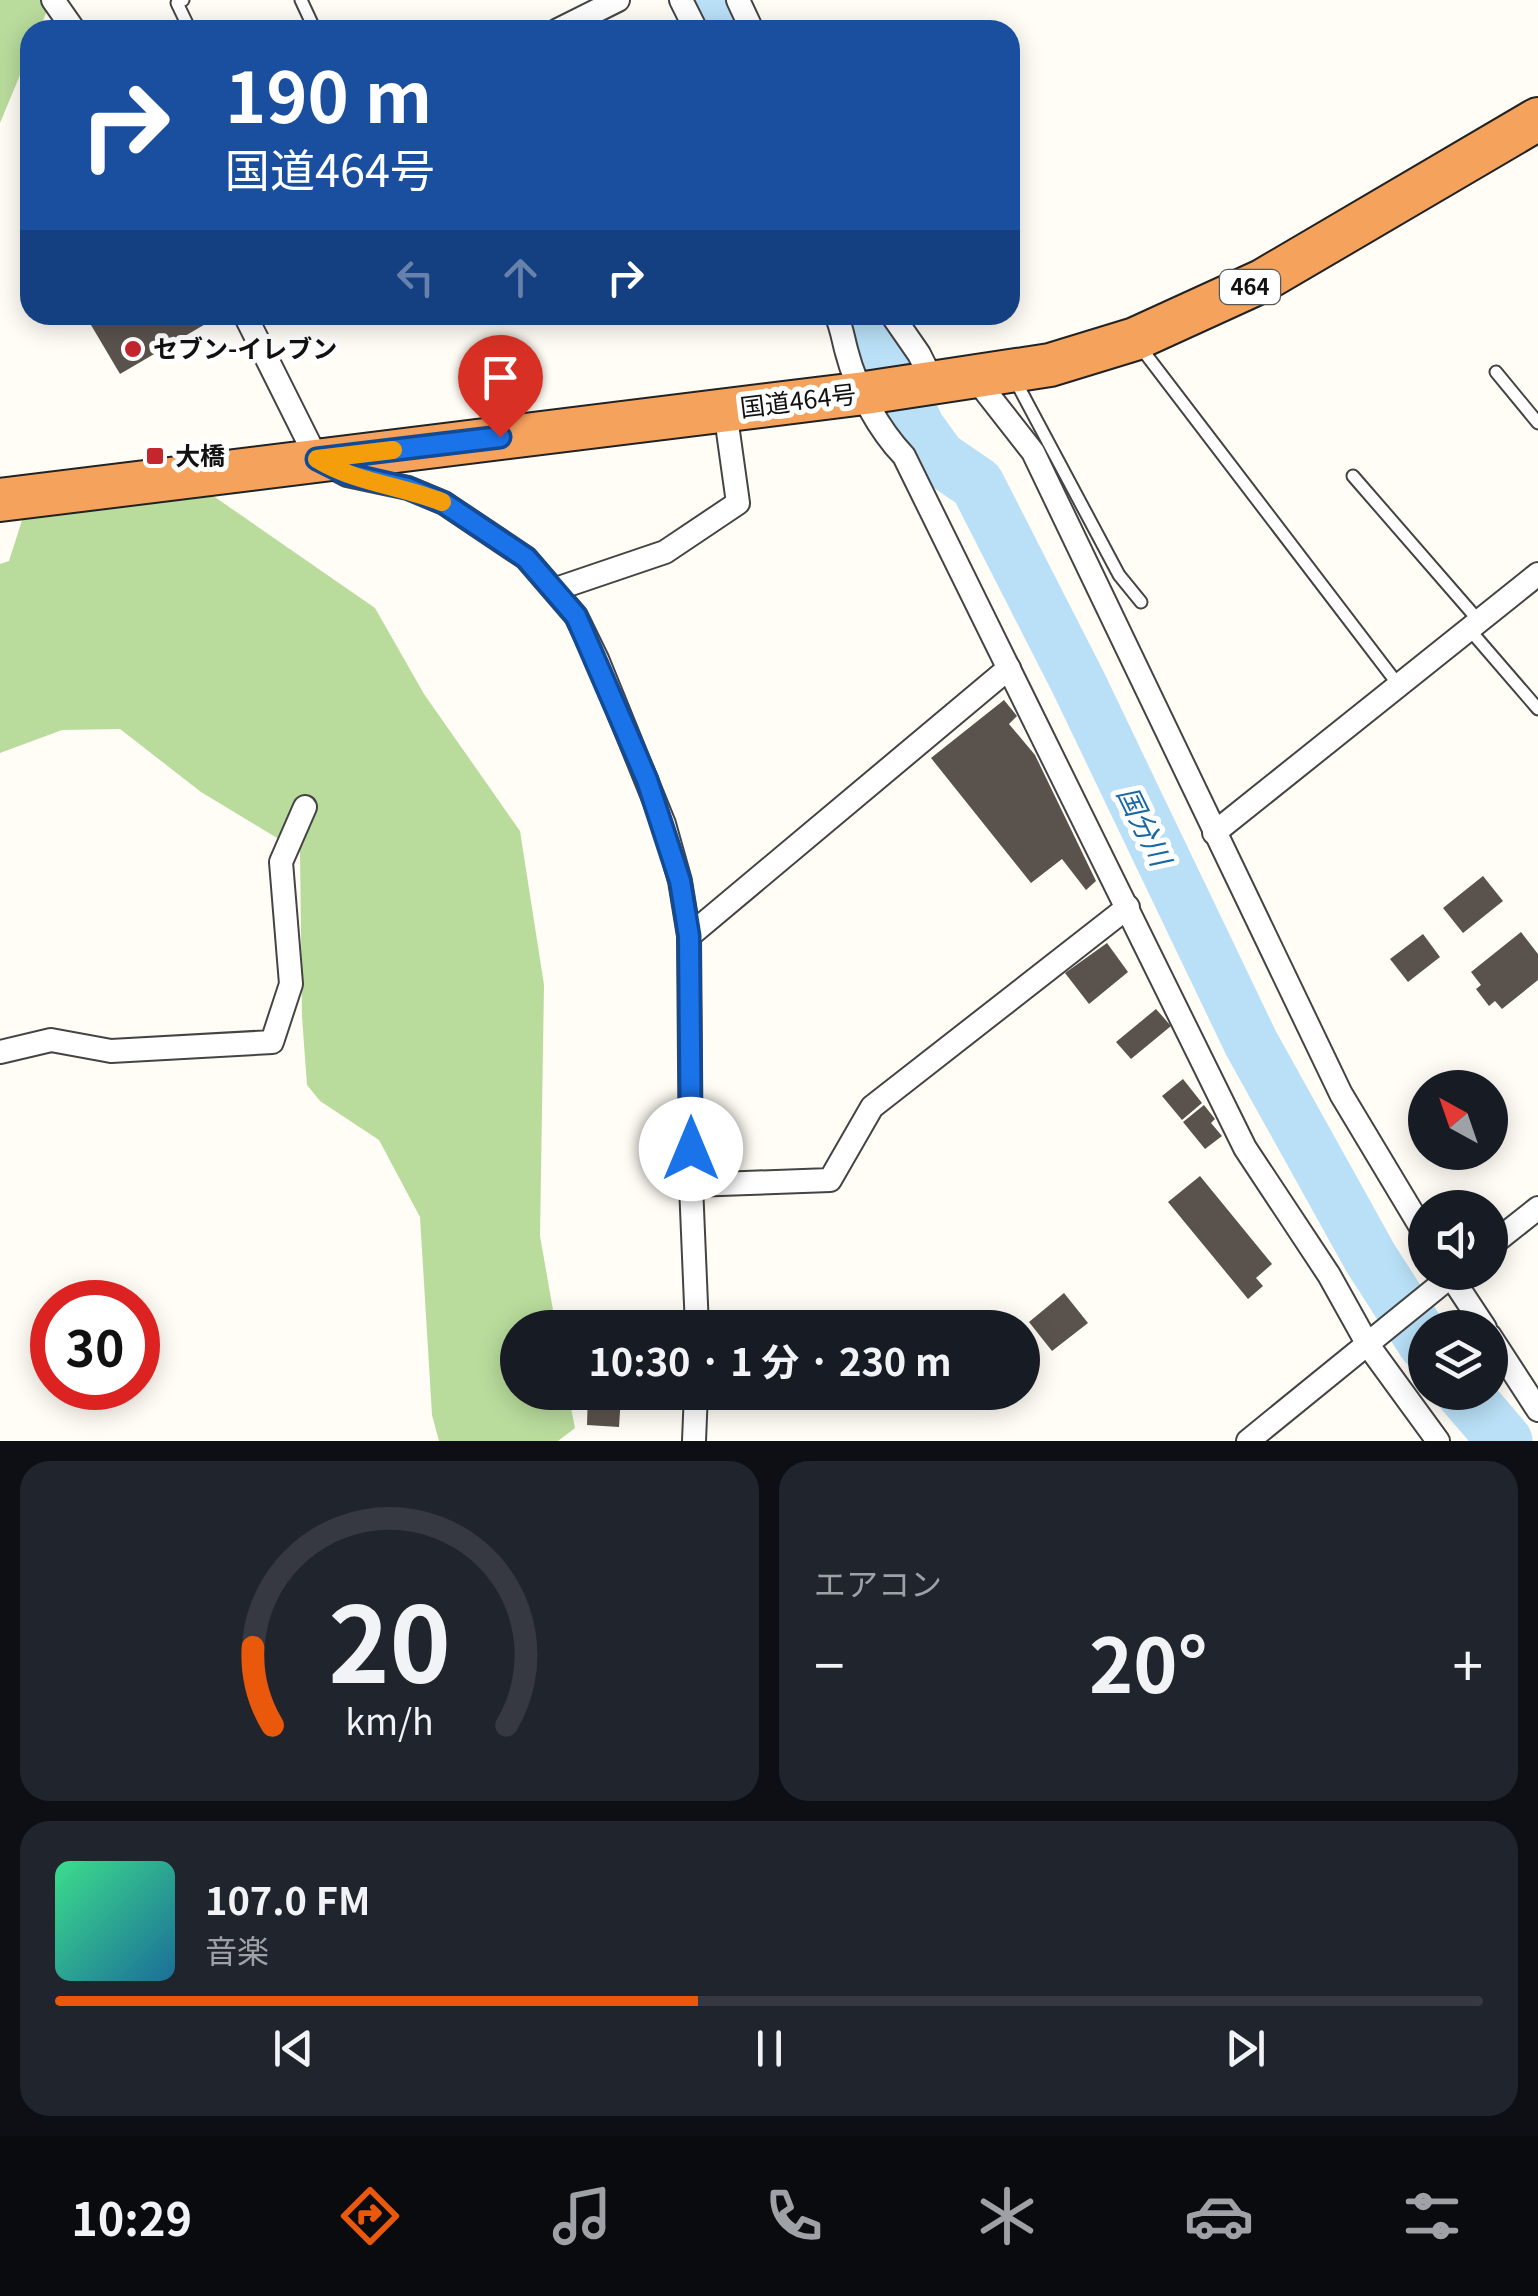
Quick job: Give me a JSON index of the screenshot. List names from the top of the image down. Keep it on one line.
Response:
{"streets":{"highway":["464","国道464号"]},"water":["国分川"],"places":{"other":["セブン-イレブン"],"transit":["大橋"]},"north":"top left","page":{"turn":["190 m","国道464号"],"limit":"30","trip":"10:30 · 1 分 · 230 m","tile":"エアコン","heat":["−","20°","+"],"song":["107.0 FM","音楽"],"tabs":"10:29","gauge":["20","km/h"]}}
